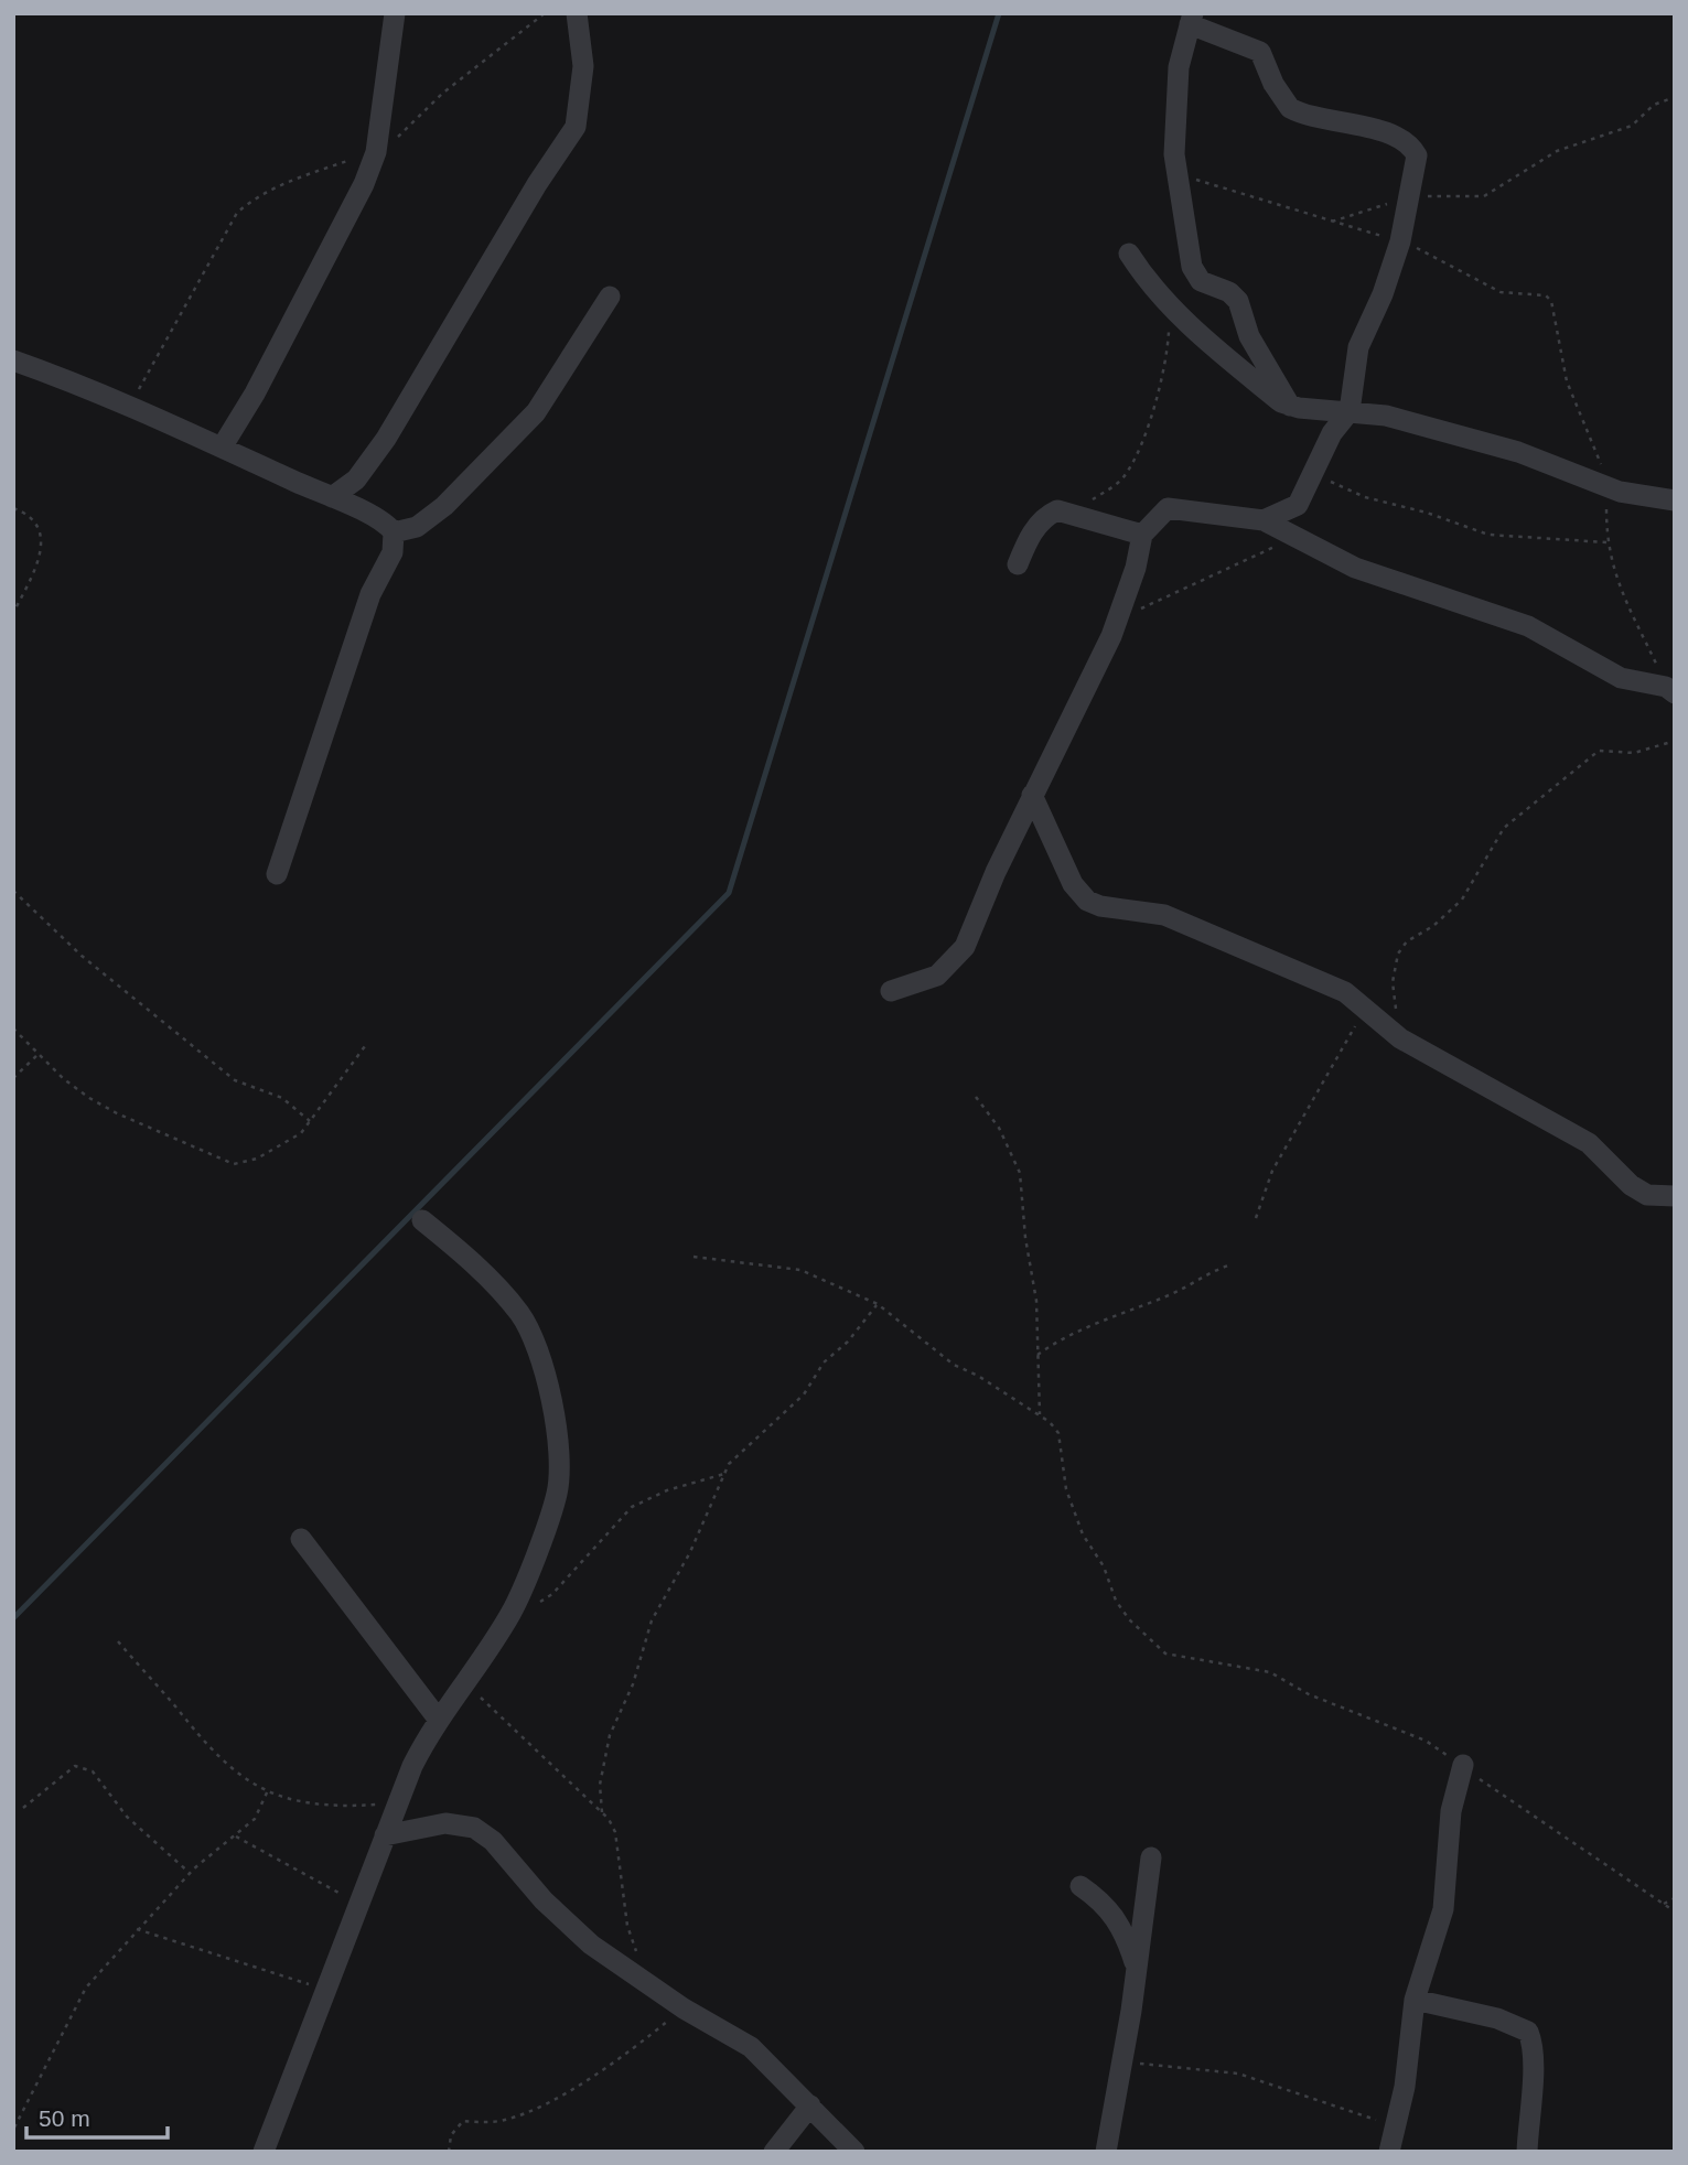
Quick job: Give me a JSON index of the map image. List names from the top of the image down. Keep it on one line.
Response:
{"scale_bar":"50 m"}
